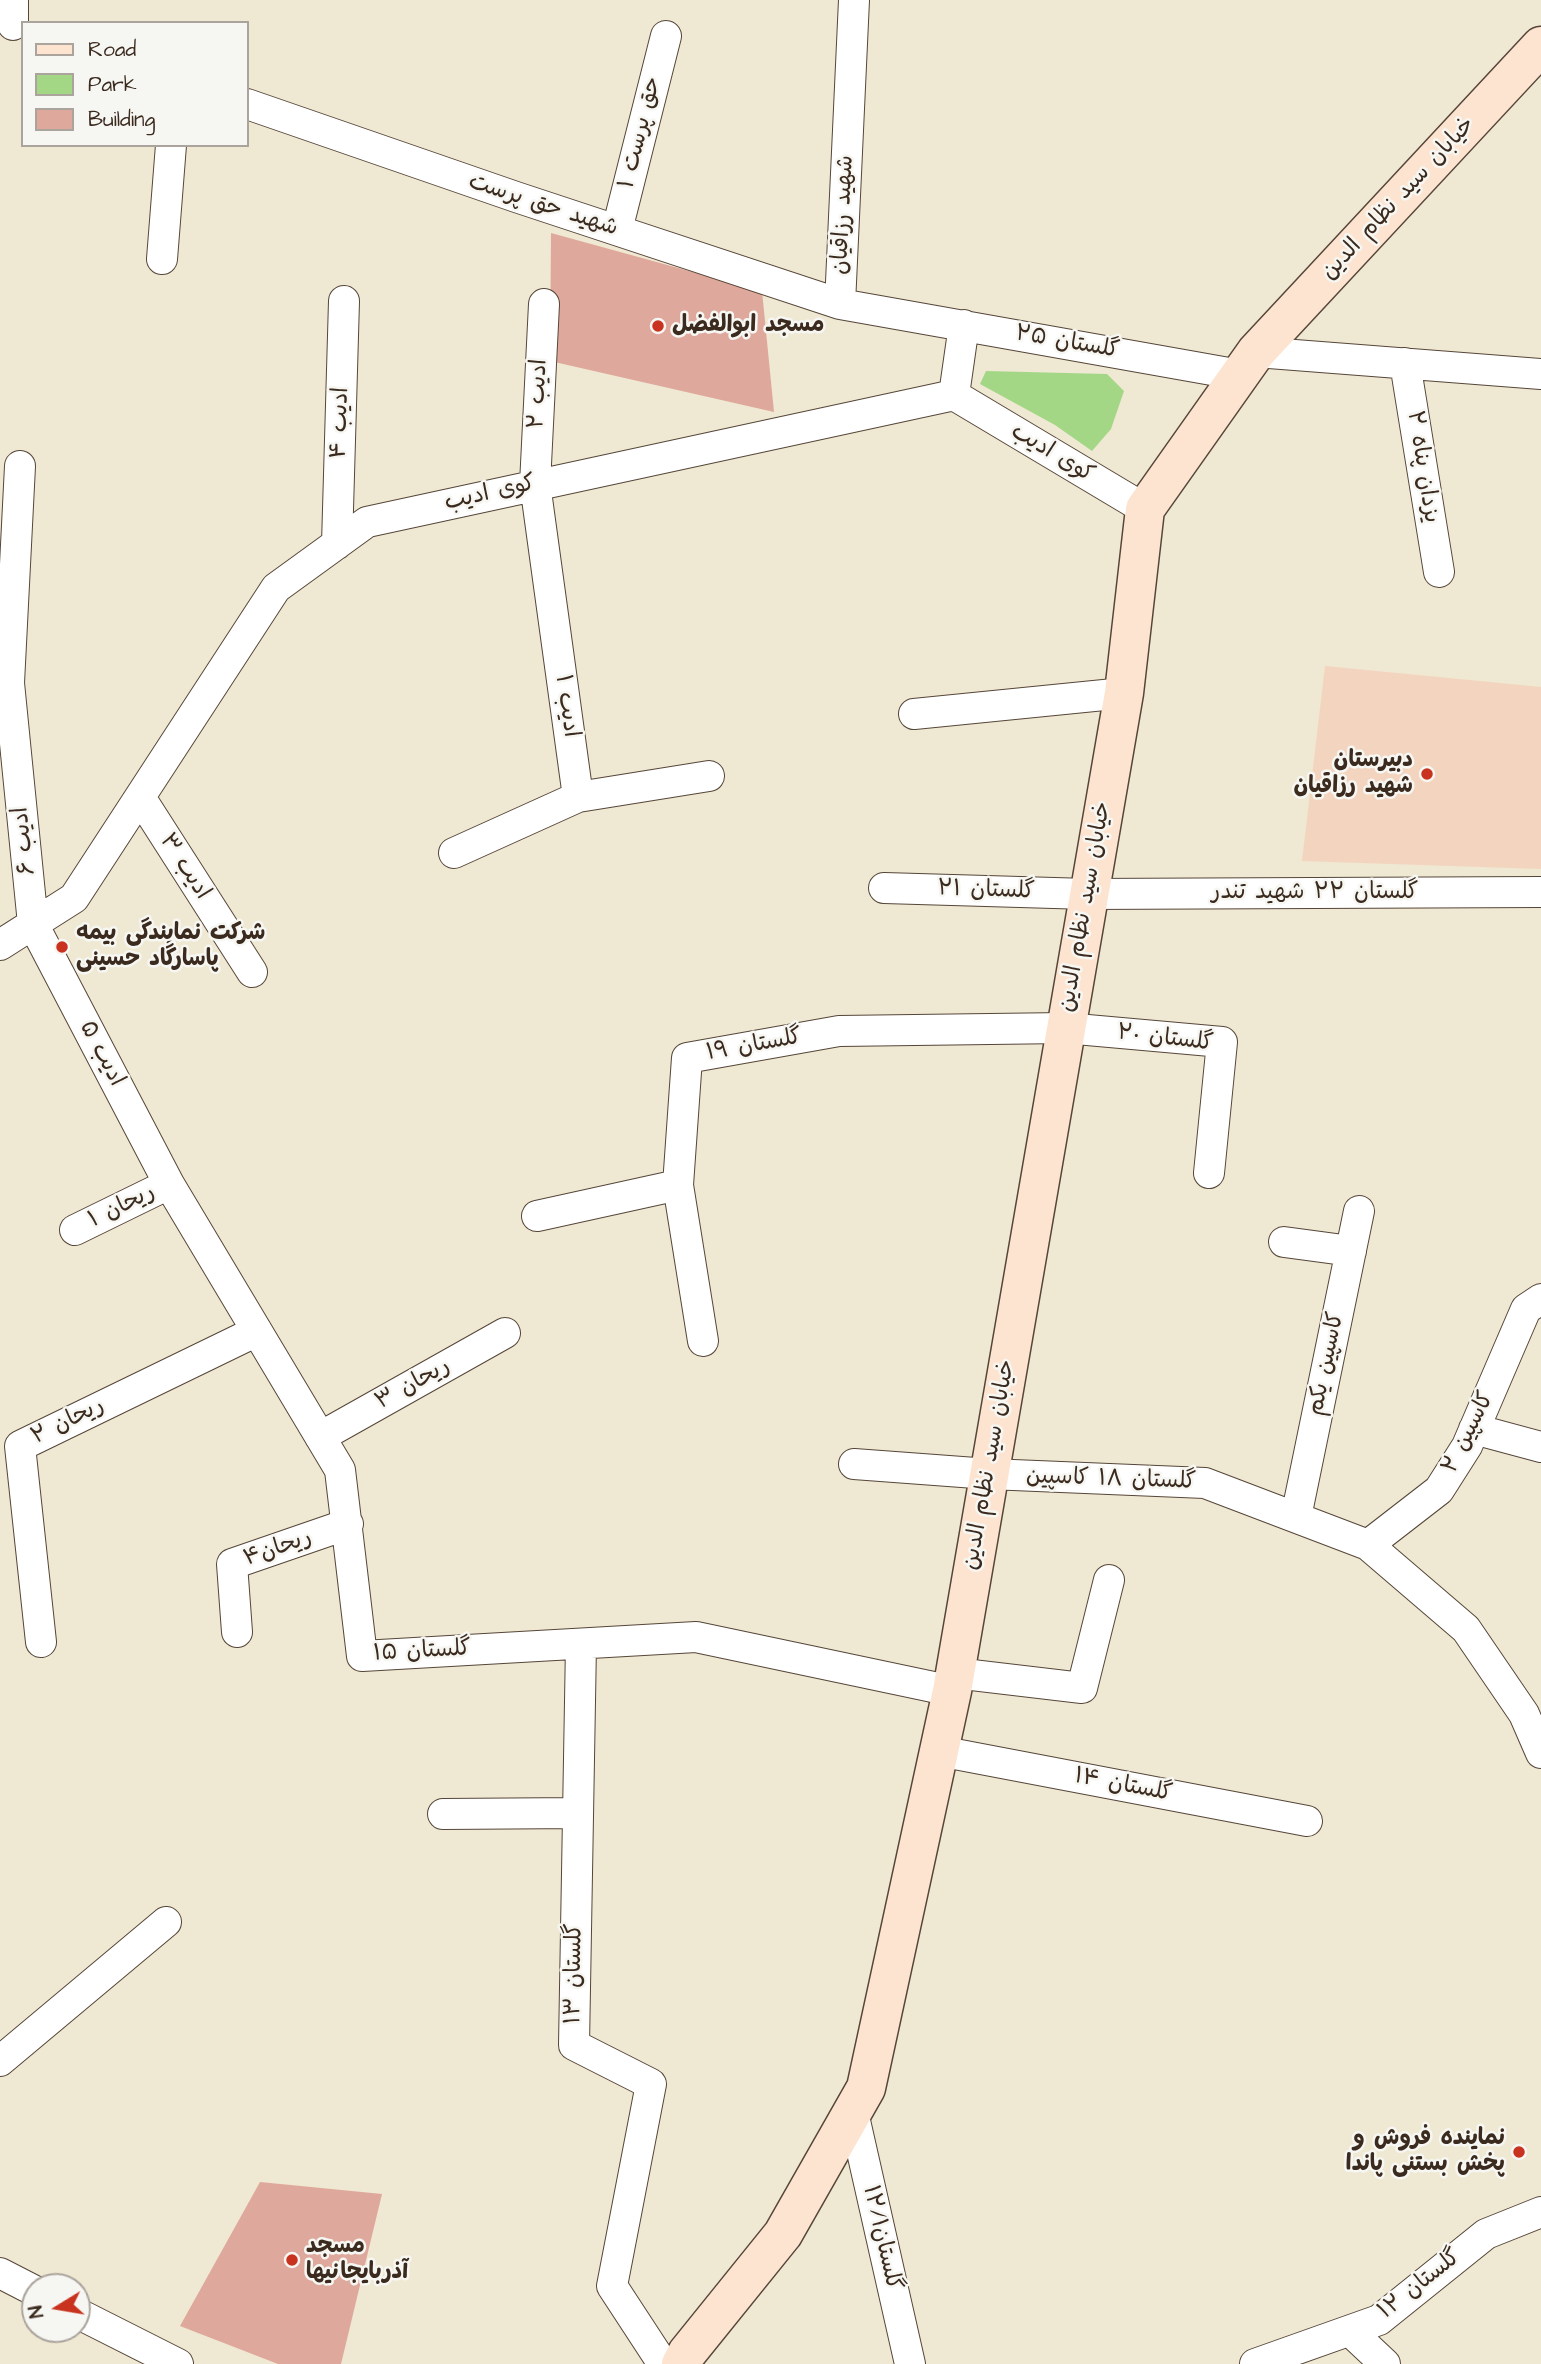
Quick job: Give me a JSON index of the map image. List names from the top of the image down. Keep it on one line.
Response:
{"streets":{"main road":["خیابان سید نظام الدین"],"street":["حق پرست ۱","شهید حق پرست","شهید رزاقیان","گلستان ۲۵","ادیب ۲","ادیب ۴","کوی ادیب","یزدان پناه ۲","ادیب ۱","ادیب ۶","ادیب ۳","گلستان ۲۱","گلستان ۲۲ شهید تندر","گلستان ۲۰","گلستان ۱۹","ادیب ۵","ریحان ۱","کاسپین یکم","ریحان ۳","ریحان ۲","کاسپین ۲","گلستان ۱۸ کاسپین","ریحان۴","گلستان ۱۵","گلستان ۱۴","گلستان ۱۳","گلستان۱۲/۱","گلستان ۱۲"]},"crossings":[["حق پرست ۱","شهید حق پرست"],["خیابان سید نظام الدین","گلستان ۲۵"],["خیابان سید نظام الدین","کوی ادیب"],["خیابان سید نظام الدین","گلستان ۲۱"],["خیابان سید نظام الدین","گلستان ۲۲ شهید تندر"],["خیابان سید نظام الدین","گلستان ۲۰"],["خیابان سید نظام الدین","گلستان ۱۹"],["خیابان سید نظام الدین","گلستان ۱۸ کاسپین"],["خیابان سید نظام الدین","گلستان ۱۵"],["خیابان سید نظام الدین","گلستان ۱۴"],["خیابان سید نظام الدین","گلستان۱۲/۱"],["شهید حق پرست","شهید رزاقیان"],["شهید رزاقیان","گلستان ۲۵"],["گلستان ۲۵","یزدان پناه ۲"],["ادیب ۲","کوی ادیب"],["ادیب ۲","ادیب ۱"],["ادیب ۴","کوی ادیب"],["کوی ادیب","ادیب ۱"],["کوی ادیب","ادیب ۶"],["کوی ادیب","ادیب ۳"],["کوی ادیب","ادیب ۵"],["ادیب ۶","ادیب ۵"],["گلستان ۲۱","گلستان ۲۲ شهید تندر"],["گلستان ۲۰","گلستان ۱۹"],["ادیب ۵","ریحان ۱"],["ادیب ۵","گلستان ۱۵"],["ریحان ۱","گلستان ۱۵"],["کاسپین یکم","گلستان ۱۸ کاسپین"],["ریحان ۳","گلستان ۱۵"],["ریحان ۲","گلستان ۱۵"],["کاسپین ۲","گلستان ۱۸ کاسپین"],["ریحان۴","گلستان ۱۵"],["گلستان ۱۵","گلستان ۱۳"]],"places":["مسجد ابوالفضل","دبیرستان شهید رزاقیان","شرکت نمایندگی بیمه پاسارگاد حسینی","نماینده فروش و پخش بستنی پاندا","مسجد آذربایجانیها"],"legend":["Road","Park","Building"],"north":"left"}
